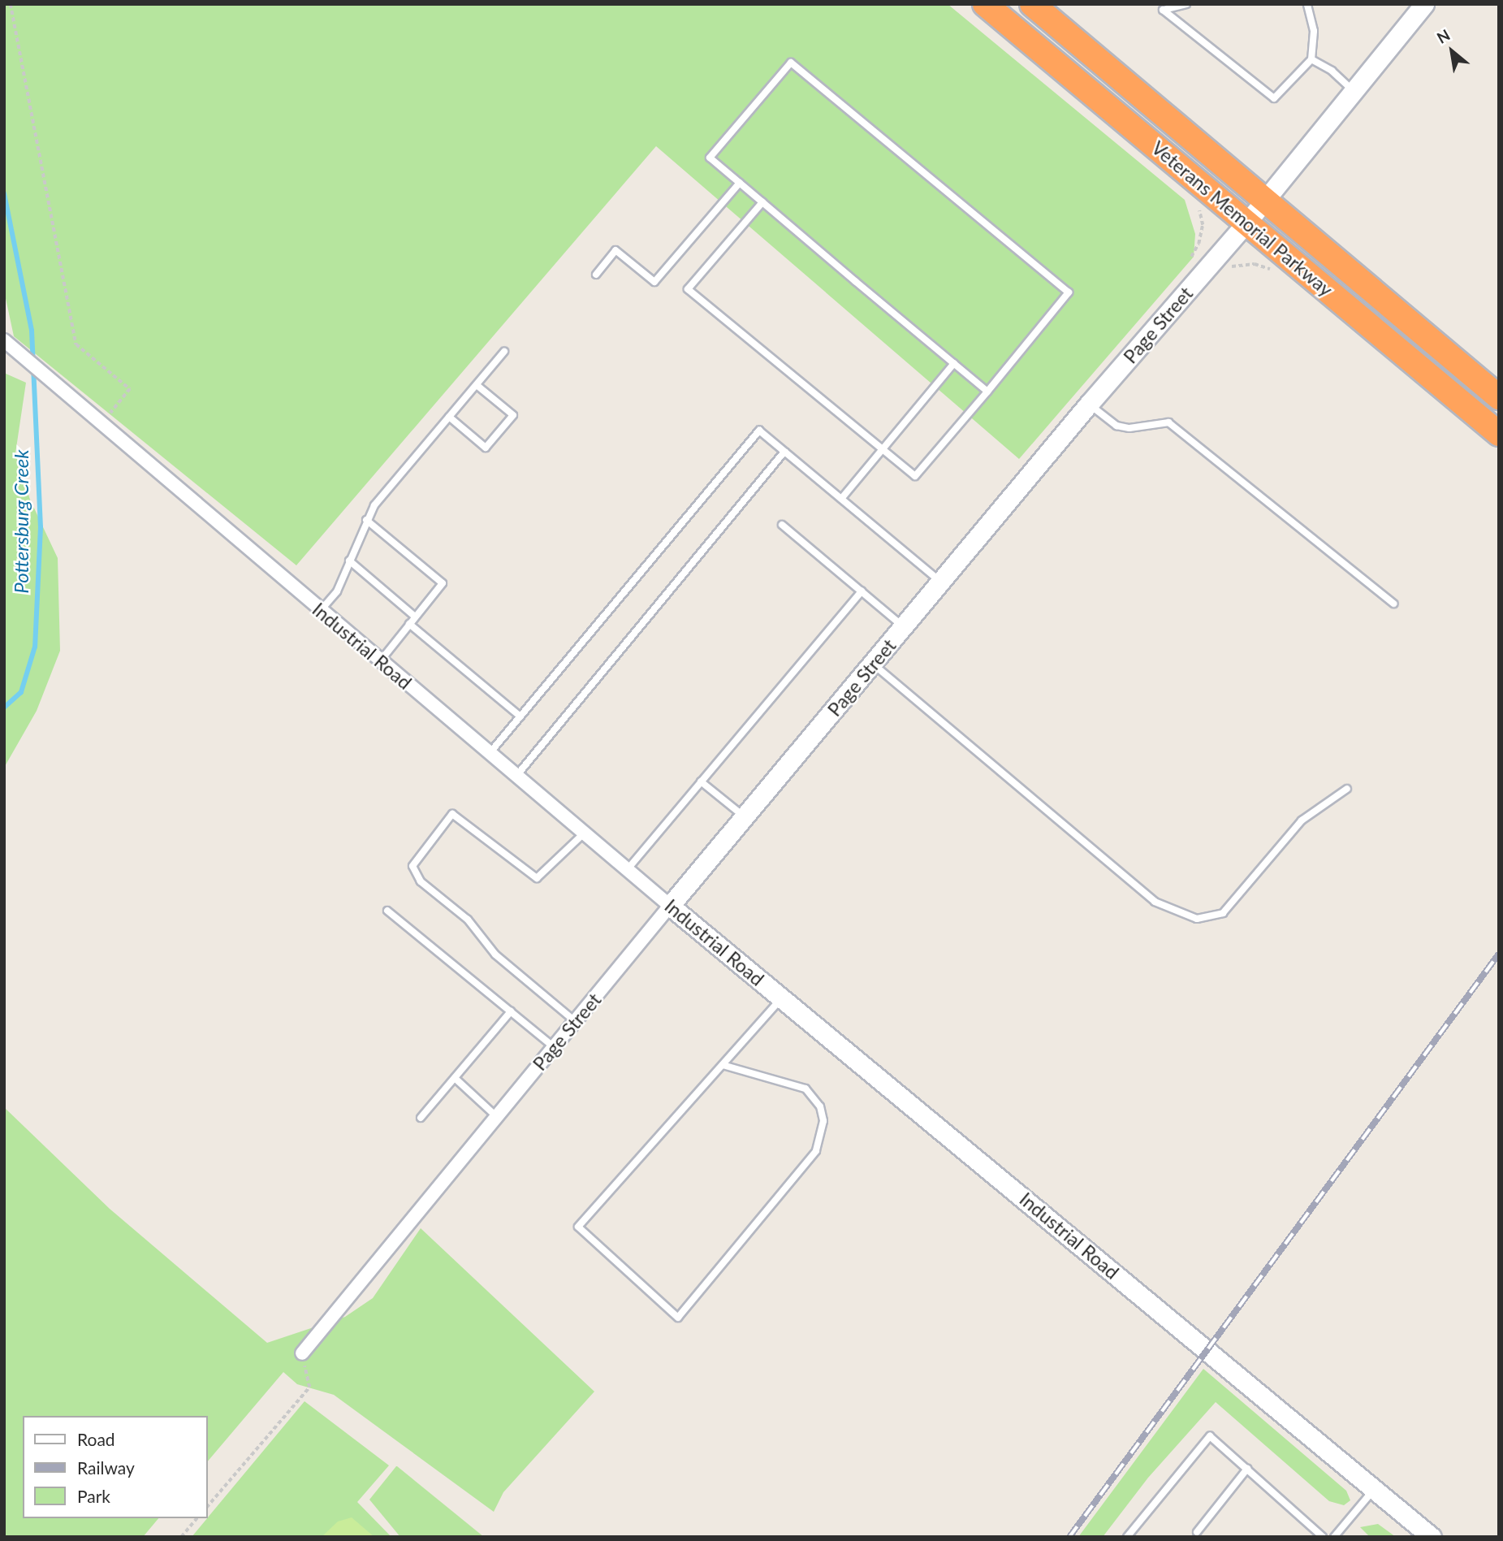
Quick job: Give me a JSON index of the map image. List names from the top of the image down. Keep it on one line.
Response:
{"streets":{"highway":["Veterans Memorial Parkway"],"street":["Page Street","Industrial Road"]},"crossings":[["Veterans Memorial Parkway","Page Street"],["Page Street","Industrial Road"]],"water":["Pottersburg Creek"],"legend":["Road","Railway","Park"],"north":"top left"}
